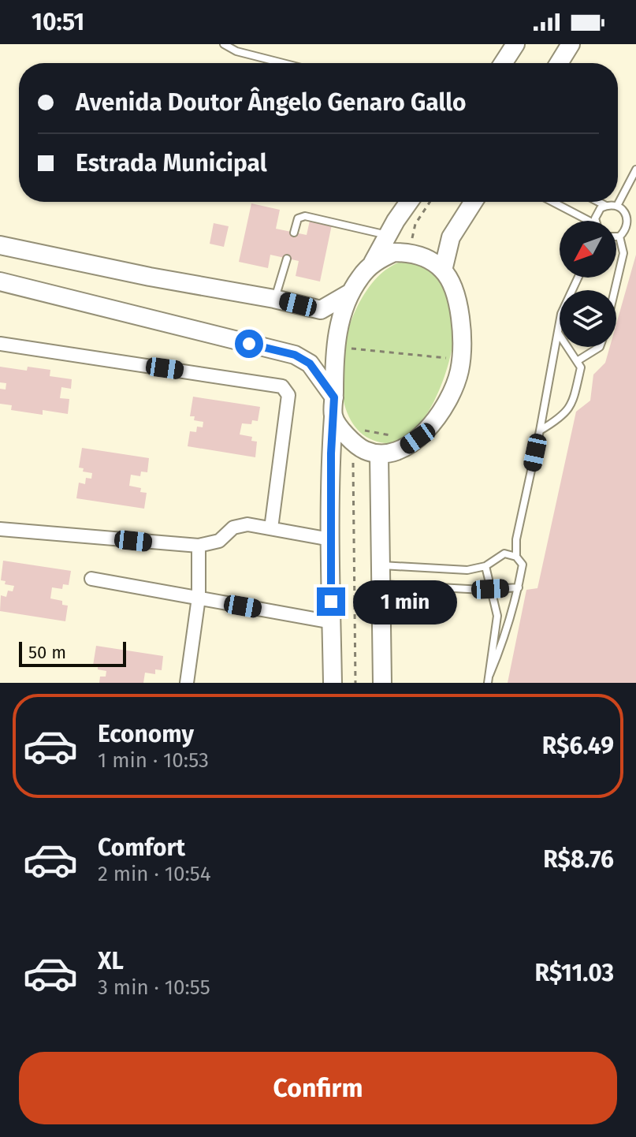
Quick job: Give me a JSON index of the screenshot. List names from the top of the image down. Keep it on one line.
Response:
{"scale_bar":"50 m","north":"bottom left","page":{"status":"10:51","banner":["Avenida Doutor Ângelo Genaro Gallo","Estrada Municipal"],"bubble":"1 min","scale":"50 m","list":[{"name":"Economy","note":"1 min · 10:53","value":"R$6.49"},{"name":"Comfort","note":"2 min · 10:54","value":"R$8.76"},{"name":"XL","note":"3 min · 10:55","value":"R$11.03"}],"buttons":"Confirm"}}
